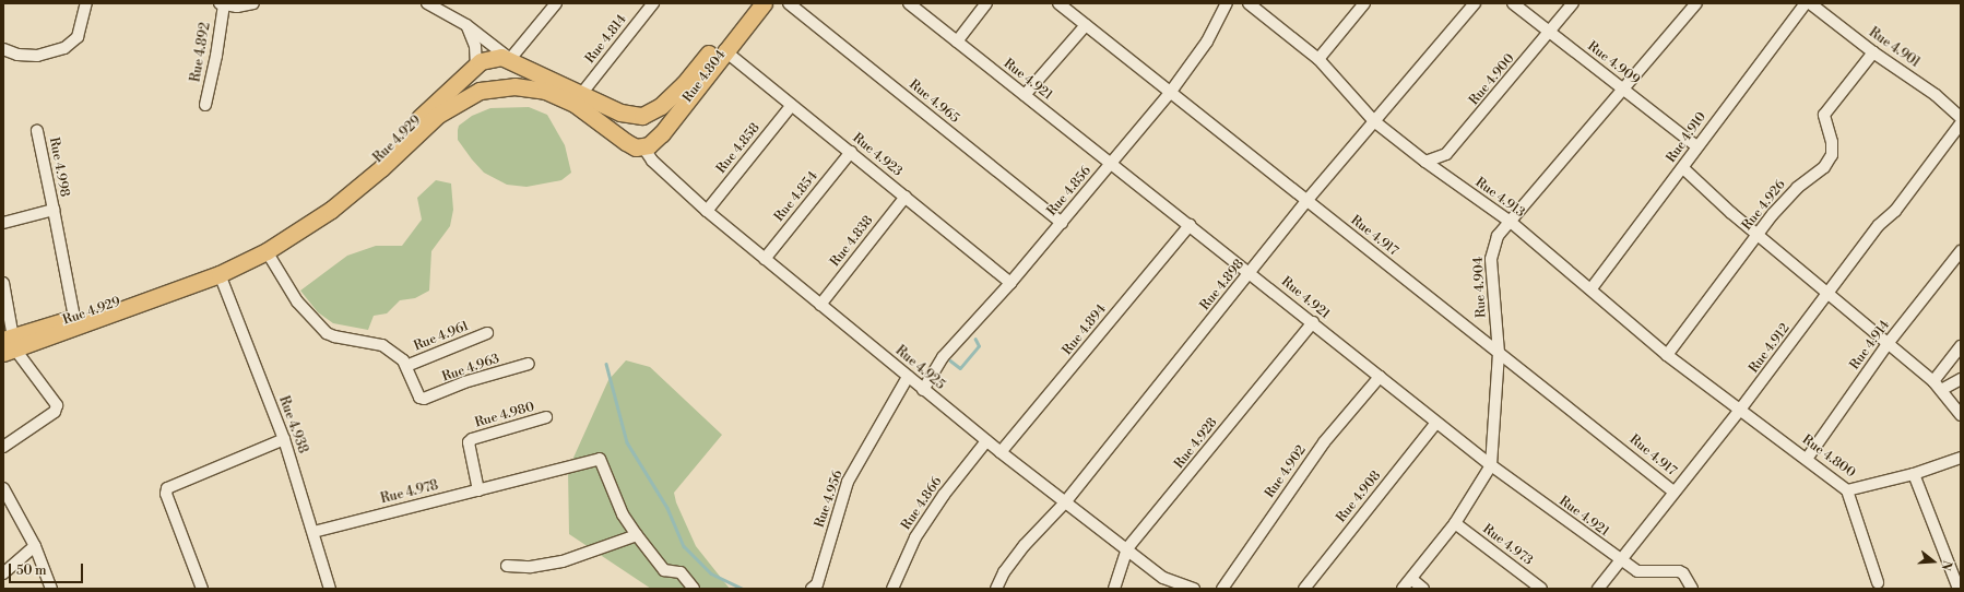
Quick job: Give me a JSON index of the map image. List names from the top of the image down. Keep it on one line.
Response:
{"streets":{"main road":["Rue 4.804","Rue 4.929"],"street":["Rue 4.814","Rue 4.901","Rue 4.892","Rue 4.909","Rue 4.921","Rue 4.900","Rue 4.965","Rue 4.910","Rue 4.858","Rue 4.923","Rue 4.998","Rue 4.856","Rue 4.854","Rue 4.913","Rue 4.926","Rue 4.917","Rue 4.838","Rue 4.898","Rue 4.904","Rue 4.894","Rue 4.961","Rue 4.914","Rue 4.912","Rue 4.963","Rue 4.925","Rue 4.980","Rue 4.938","Rue 4.928","Rue 4.800","Rue 4.902","Rue 4.978","Rue 4.908","Rue 4.956","Rue 4.866","Rue 4.973"]},"crossings":[["Rue 4.814","Rue 4.929"],["Rue 4.901","Rue 4.926"],["Rue 4.909","Rue 4.900"],["Rue 4.909","Rue 4.910"],["Rue 4.909","Rue 4.904"],["Rue 4.804","Rue 4.929"],["Rue 4.804","Rue 4.923"],["Rue 4.804","Rue 4.925"],["Rue 4.921","Rue 4.856"],["Rue 4.921","Rue 4.898"],["Rue 4.921","Rue 4.904"],["Rue 4.921","Rue 4.894"],["Rue 4.921","Rue 4.912"],["Rue 4.921","Rue 4.928"],["Rue 4.921","Rue 4.902"],["Rue 4.921","Rue 4.908"],["Rue 4.900","Rue 4.913"],["Rue 4.965","Rue 4.856"],["Rue 4.910","Rue 4.913"],["Rue 4.929","Rue 4.925"],["Rue 4.929","Rue 4.938"],["Rue 4.858","Rue 4.923"],["Rue 4.858","Rue 4.925"],["Rue 4.923","Rue 4.856"],["Rue 4.923","Rue 4.854"],["Rue 4.923","Rue 4.838"],["Rue 4.856","Rue 4.917"],["Rue 4.856","Rue 4.925"],["Rue 4.854","Rue 4.925"],["Rue 4.913","Rue 4.926"],["Rue 4.913","Rue 4.898"],["Rue 4.913","Rue 4.904"],["Rue 4.913","Rue 4.912"],["Rue 4.913","Rue 4.800"],["Rue 4.917","Rue 4.898"],["Rue 4.917","Rue 4.904"],["Rue 4.917","Rue 4.912"],["Rue 4.838","Rue 4.925"],["Rue 4.898","Rue 4.925"],["Rue 4.904","Rue 4.973"],["Rue 4.894","Rue 4.925"],["Rue 4.961","Rue 4.963"],["Rue 4.914","Rue 4.800"],["Rue 4.912","Rue 4.800"],["Rue 4.925","Rue 4.928"],["Rue 4.925","Rue 4.956"],["Rue 4.925","Rue 4.866"],["Rue 4.980","Rue 4.978"],["Rue 4.938","Rue 4.978"]],"scale_bar":"50 m","north":"right"}
